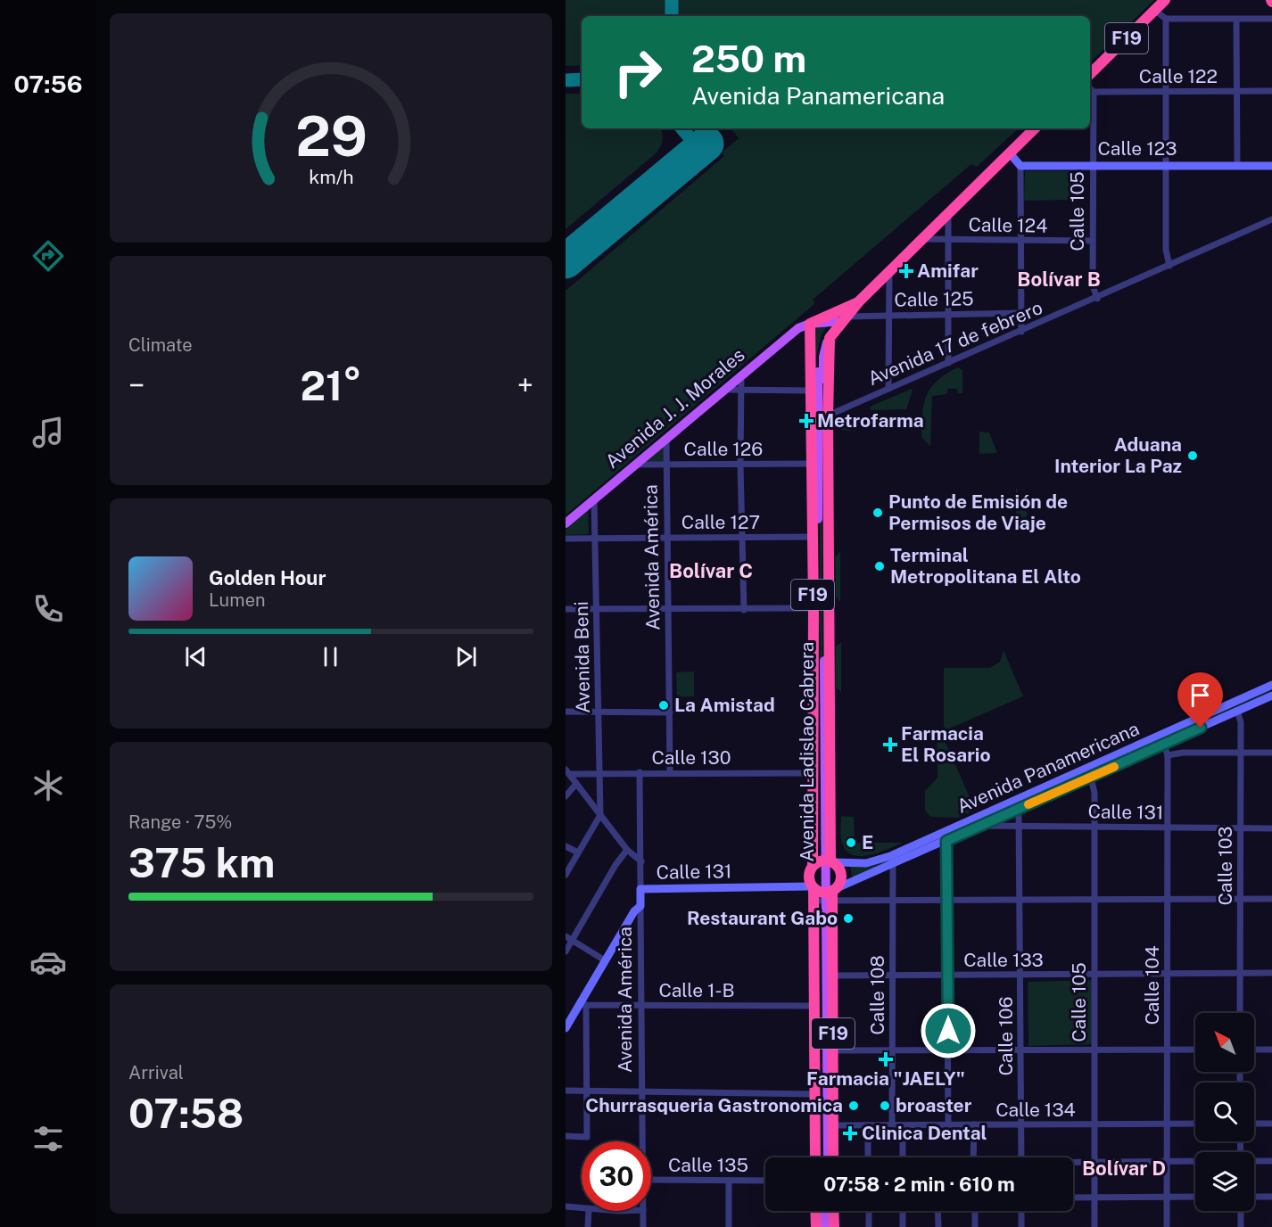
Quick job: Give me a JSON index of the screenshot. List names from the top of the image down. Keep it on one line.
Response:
{"streets":{"highway":["F19","Avenida Ladislao Cabrera"],"main road":["Calle 123","Avenida J. J. Morales","Avenida América","Avenida Panamericana","Calle 131"],"street":["Calle 122","Calle 105","Calle 124","Calle 125","Avenida 17 de febrero","Calle 126","Calle 127","Avenida Beni","Calle 130","Calle 103","Calle 133","Calle 104","Calle 1-B","Calle 108","Calle 106","Calle 134","Calle 135"]},"crossings":[["F19","Avenida Ladislao Cabrera"],["F19","Avenida Panamericana"],["F19","Calle 131"],["Calle 122","Calle 105"],["Calle 123","Calle 105"],["Calle 105","Calle 124"],["Calle 105","Avenida 17 de febrero"],["Calle 105","Avenida Panamericana"],["Calle 105","Calle 131"],["Calle 105","Calle 133"],["Calle 105","Calle 134"],["Calle 124","Avenida Ladislao Cabrera"],["Calle 125","Avenida Ladislao Cabrera"],["Avenida 17 de febrero","Avenida Ladislao Cabrera"],["Avenida J. J. Morales","Calle 126"],["Avenida J. J. Morales","Avenida América"],["Avenida J. J. Morales","Avenida Beni"],["Avenida J. J. Morales","Avenida Ladislao Cabrera"],["Calle 126","Avenida América"],["Calle 126","Avenida Ladislao Cabrera"],["Calle 127","Avenida América"],["Calle 127","Avenida Beni"],["Calle 127","Avenida Ladislao Cabrera"],["Avenida América","Calle 130"],["Avenida América","Calle 131"],["Avenida América","Calle 1-B"],["Avenida Beni","Calle 130"],["Avenida Ladislao Cabrera","Calle 130"],["Avenida Ladislao Cabrera","Avenida Panamericana"],["Avenida Ladislao Cabrera","Calle 131"],["Avenida Ladislao Cabrera","Calle 133"],["Avenida Ladislao Cabrera","Calle 1-B"],["Avenida Ladislao Cabrera","Calle 134"],["Avenida Panamericana","Calle 131"],["Avenida Panamericana","Calle 103"],["Avenida Panamericana","Calle 104"],["Avenida Panamericana","Calle 108"],["Avenida Panamericana","Calle 106"],["Calle 131","Calle 103"],["Calle 131","Calle 104"],["Calle 131","Calle 106"],["Calle 103","Calle 133"],["Calle 133","Calle 104"],["Calle 133","Calle 108"],["Calle 133","Calle 106"],["Calle 104","Calle 134"],["Calle 108","Calle 134"],["Calle 106","Calle 134"]],"districts":["Bolívar B","Bolívar C","Bolívar D"],"places":{"health":["Amifar","Metrofarma","Farmacia El Rosario","Farmacia \"JAELY\"","Clinica Dental"],"other":["Aduana Interior La Paz","Punto de Emisión de Permisos de Viaje","Terminal Metropolitana El Alto","La Amistad","E","Restaurant Gabo","Churrasqueria Gastronomica","broaster"]},"north":"top left","page":{"tabs":"07:56","turn":["250 m","Avenida Panamericana"],"tile":["Climate",["Range · 75%","375 km"],["Arrival","07:58"]],"heat":["−","21°","+"],"song":["Golden Hour","Lumen"],"limit":"30","trip":"07:58 · 2 min · 610 m","gauge":["29","km/h"]}}
